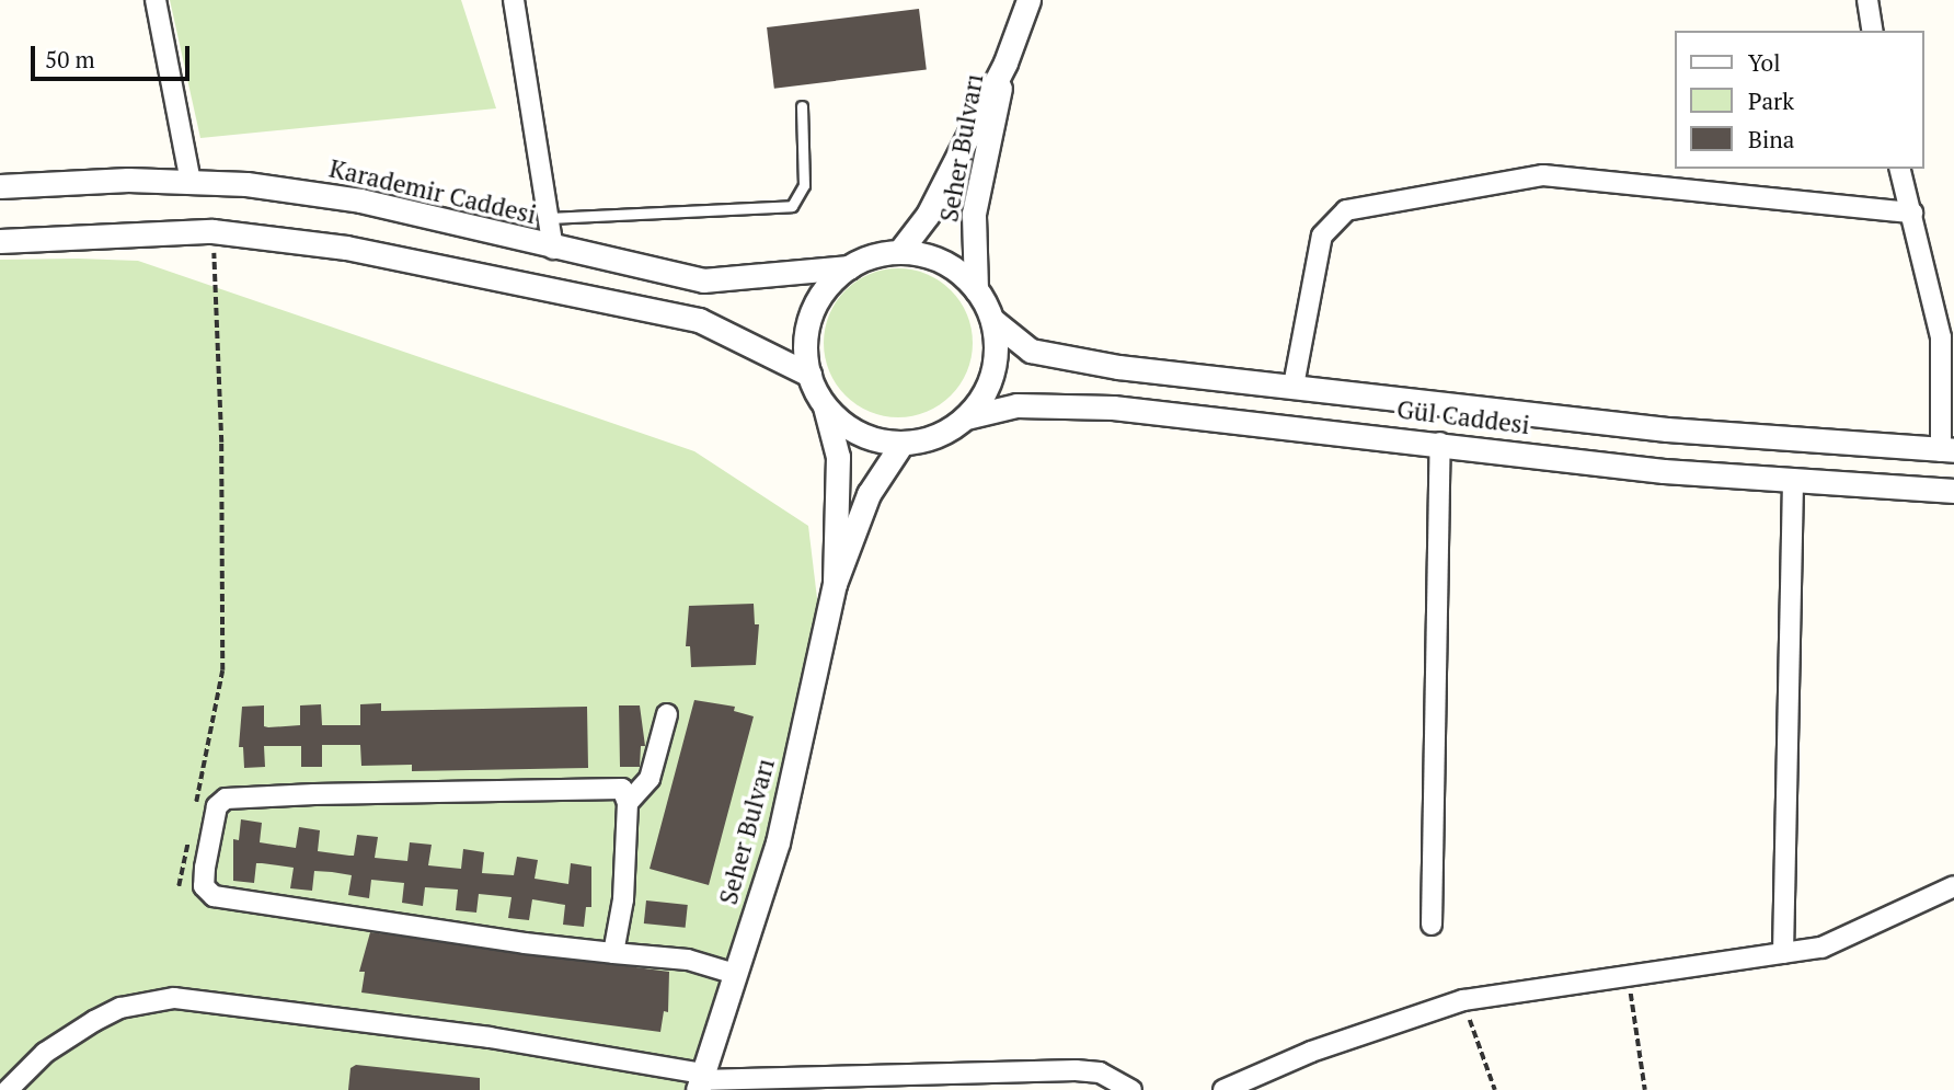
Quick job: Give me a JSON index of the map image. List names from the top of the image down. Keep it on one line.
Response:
{"streets":{"street":["Seher Bulvarı","Karademir Caddesi","Gül Caddesi"]},"crossings":[["Seher Bulvarı","Karademir Caddesi"],["Seher Bulvarı","Gül Caddesi"],["Karademir Caddesi","Gül Caddesi"]],"legend":["Yol","Park","Bina"],"scale_bar":"50 m"}
